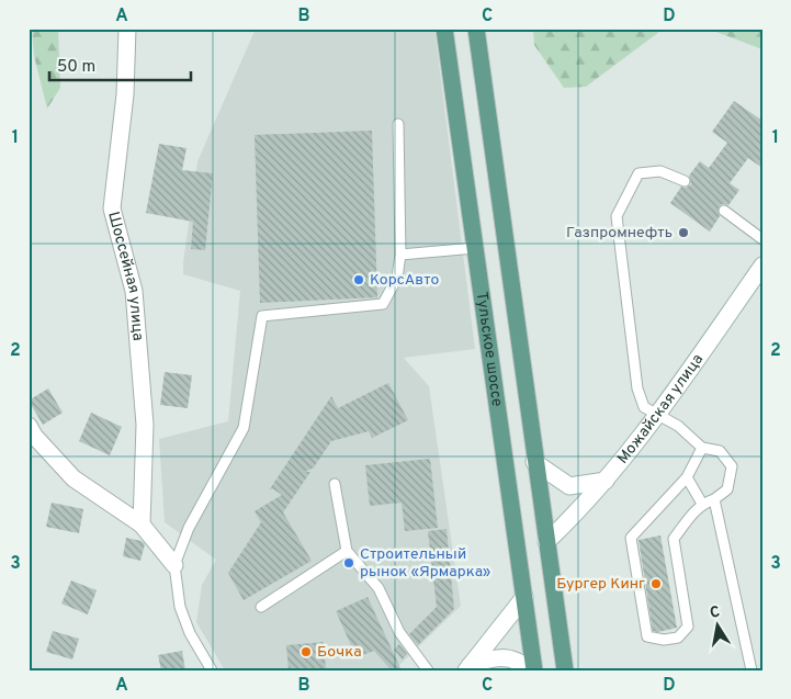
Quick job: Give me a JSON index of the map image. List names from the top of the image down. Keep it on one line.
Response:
{"streets":{"main road":["Тульское шоссе"],"street":["Шоссейная улица","Можайская улица"]},"crossings":[["Тульское шоссе","Можайская улица"]],"places":["Газпромнефть","КорсАвто","Строительный рынок «Ярмарка»","Бургер Кинг","Бочка"],"scale_bar":"50 m","north":"top","grid":{"columns":["A","B","C","D"],"rows":["1","2","3"]}}
